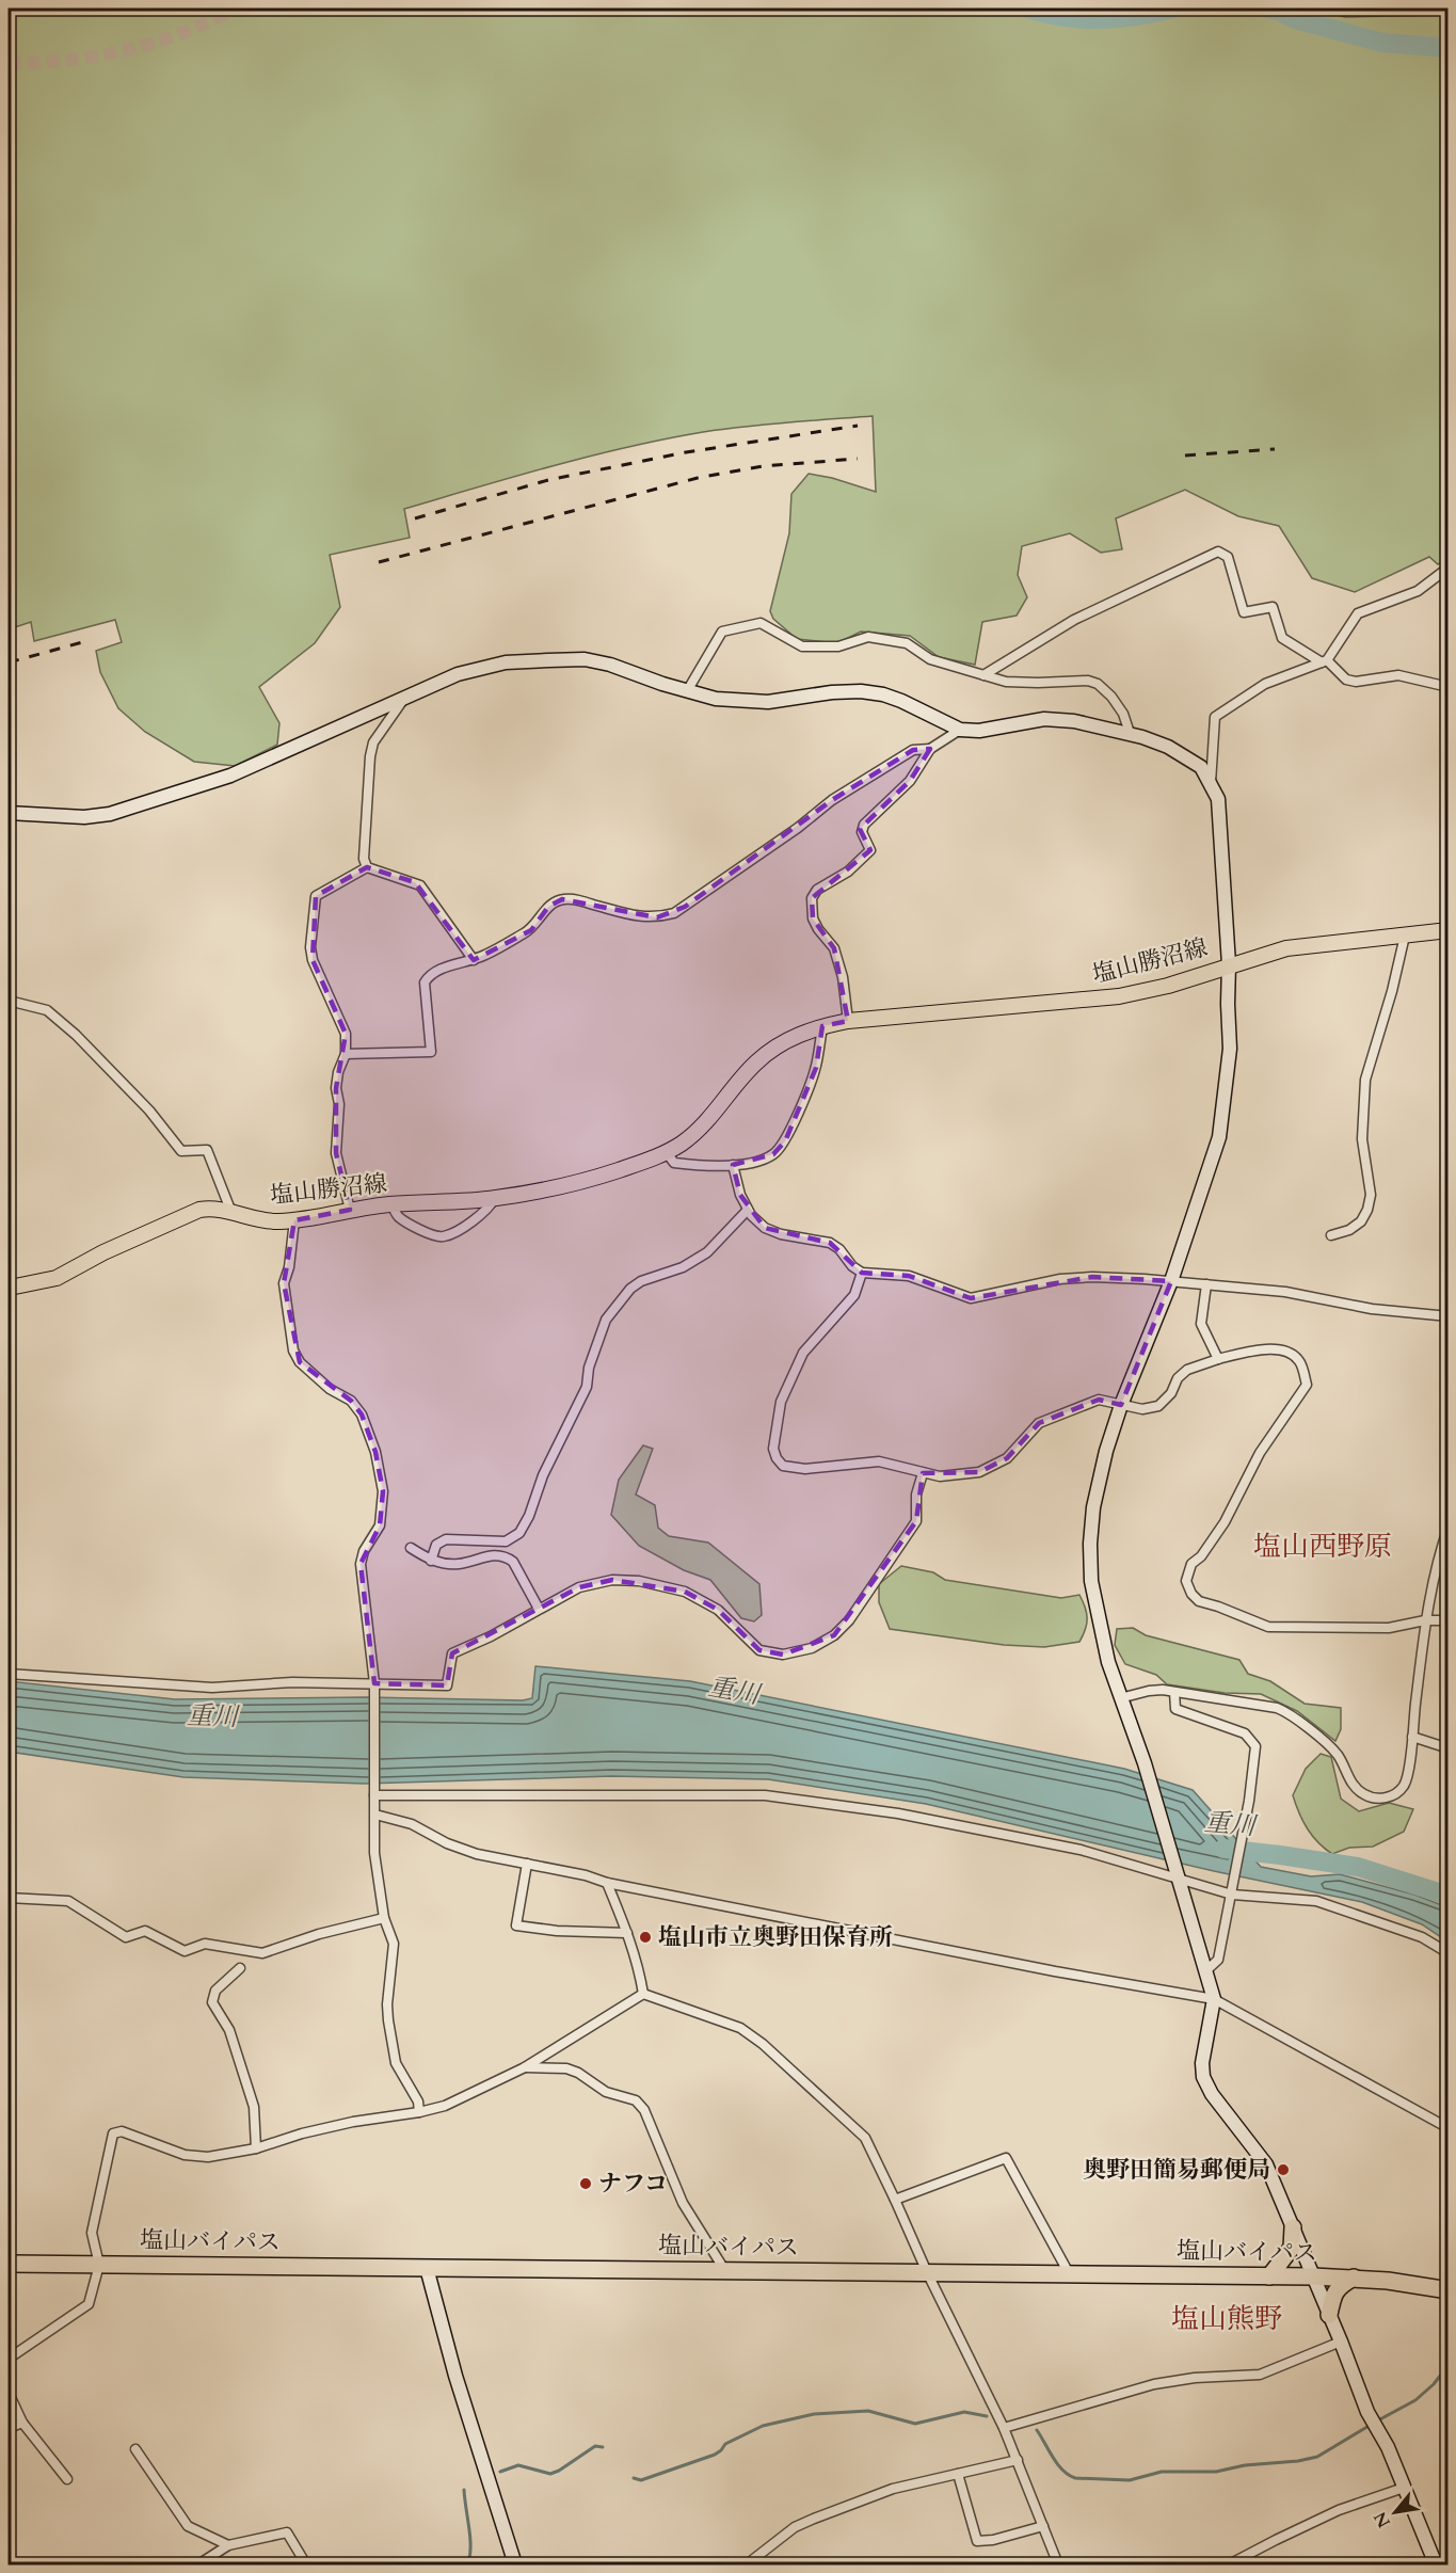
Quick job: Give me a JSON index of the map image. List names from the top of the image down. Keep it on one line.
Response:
{"streets":{"highway":["塩山バイパス"],"main road":["塩山勝沼線"]},"districts":["塩山西野原","塩山熊野"],"water":["重川"],"places":["塩山市立奥野田保育所","奥野田簡易郵便局","ナフコ"],"north":"bottom left"}
